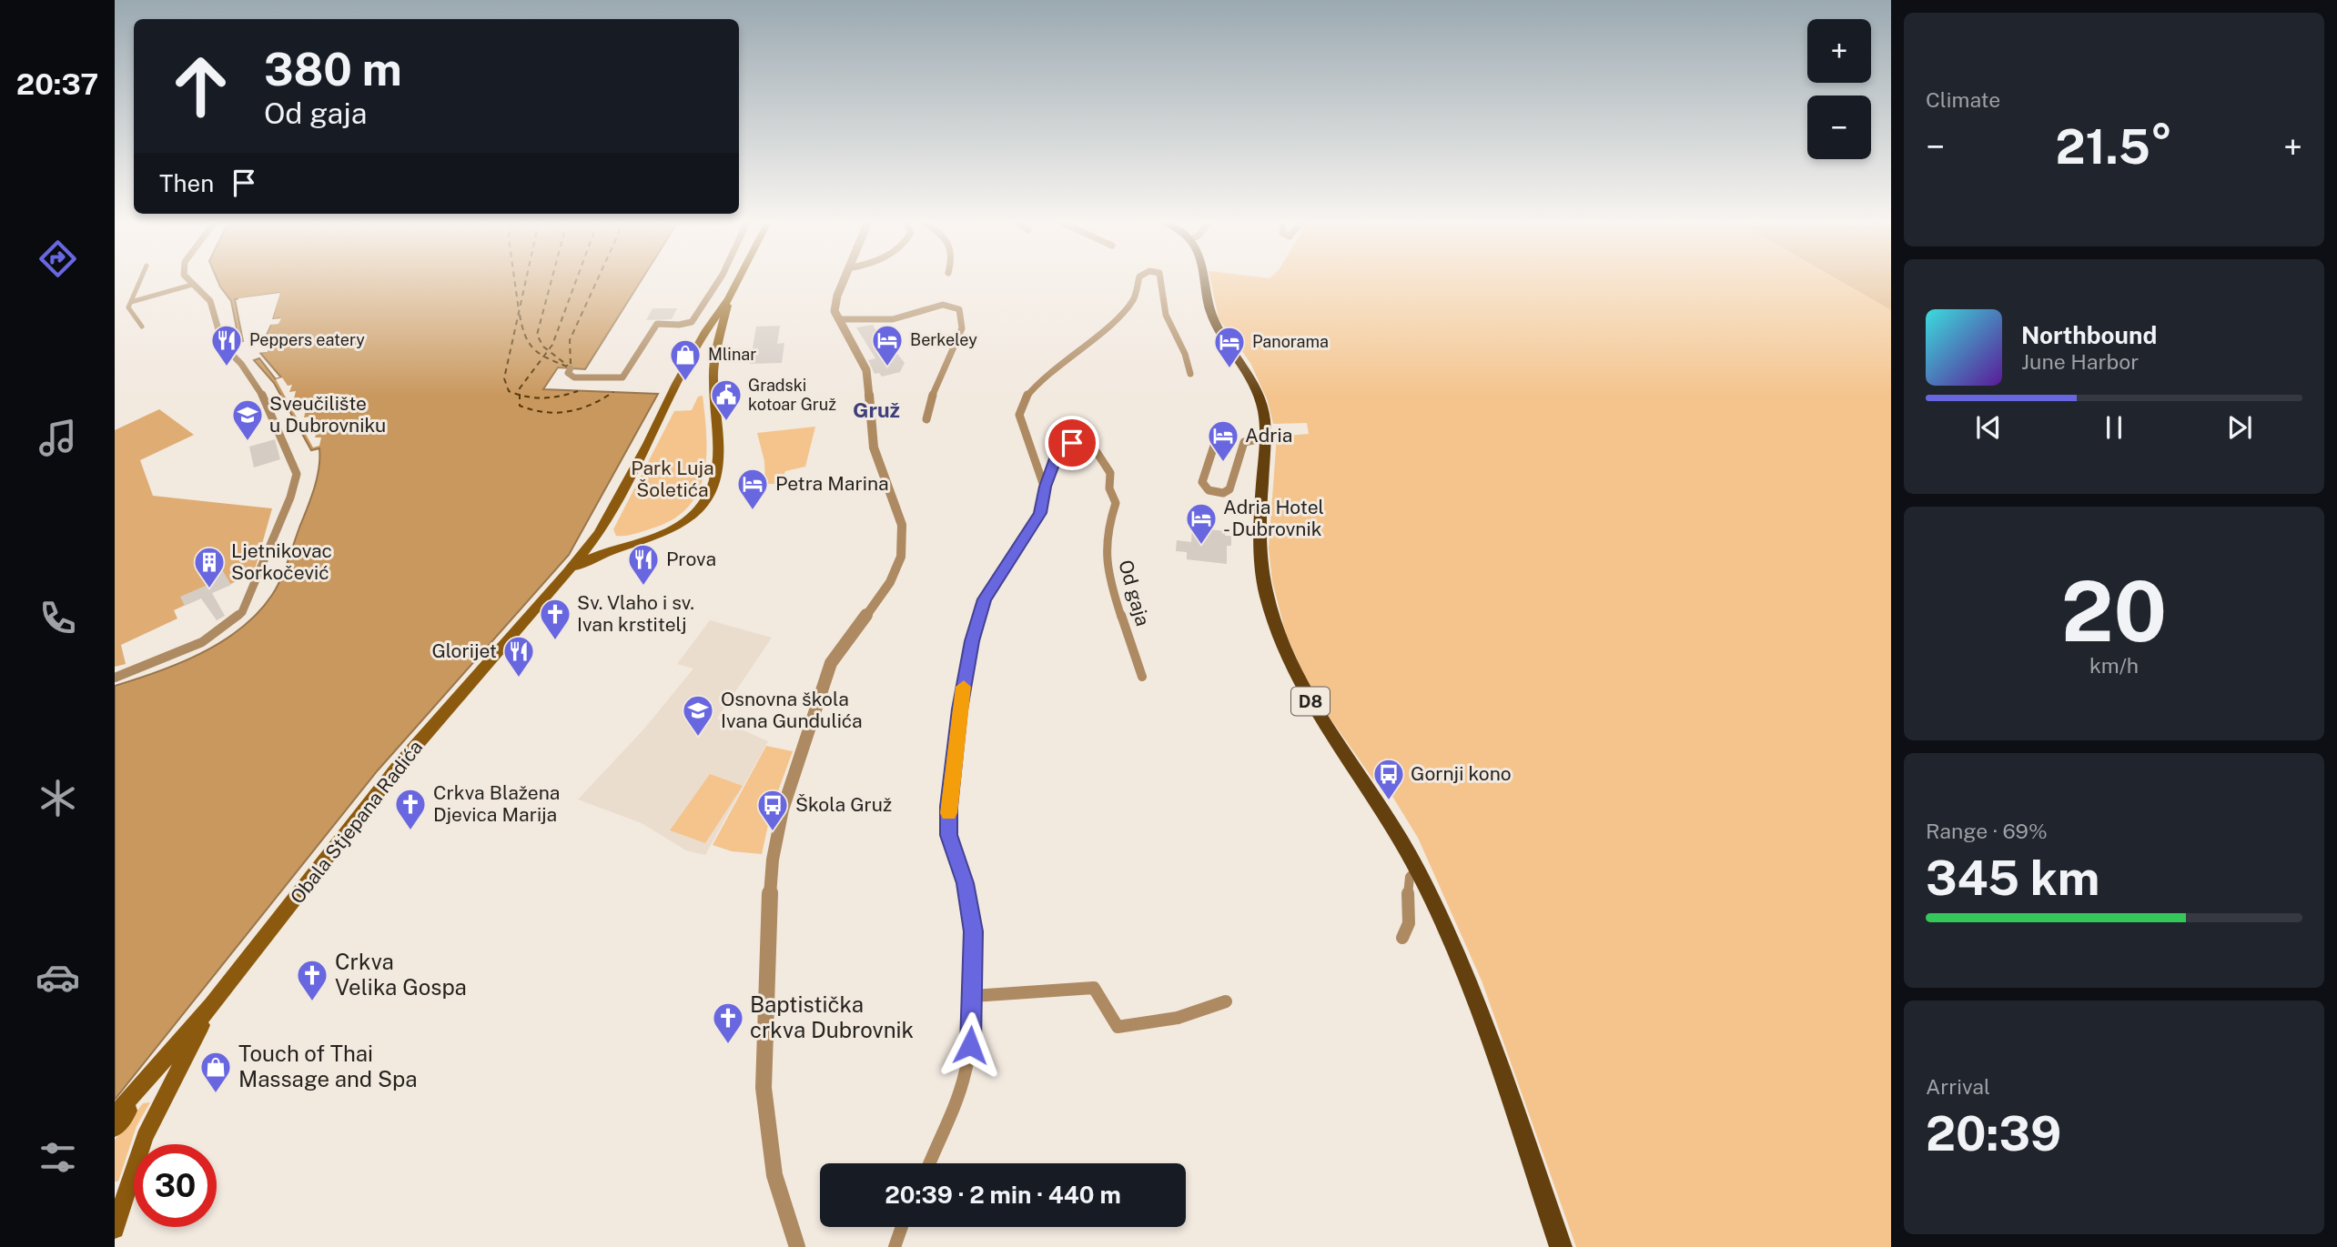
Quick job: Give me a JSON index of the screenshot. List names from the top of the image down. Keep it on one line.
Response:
{"streets":{"main road":["D8","Obala Stjepana Radića"],"street":["Od gaja"]},"districts":["Gruž"],"parks":["Park Luja Šoletića"],"places":{"restaurant":["Peppers eatery","Prova","Glorijet"],"hotel":["Berkeley","Panorama","Adria","Petra Marina","Adria Hotel - Dubrovnik"],"shop":["Mlinar","Touch of Thai Massage and Spa"],"public building":["Gradski kotoar Gruž"],"school or university":["Sveučilište u Dubrovniku","Osnovna škola Ivana Gundulića"],"building":["Ljetnikovac Sorkočević"],"church":["Sv. Vlaho i sv. Ivan krstitelj","Crkva Blažena Djevica Marija","Crkva Velika Gospa","Baptistička crkva Dubrovnik"],"bus stop":["Gornji kono","Škola Gruž"]},"page":{"tabs":"20:37","tile":["Climate",["20","km/h"],["Range · 69%","345 km"],["Arrival","20:39"]],"map_buttons":["+","−"],"turn":["380 m","Od gaja"],"heat":["−","21.5°","+"],"then":"Then","song":["Northbound","June Harbor"],"limit":"30","trip":"20:39 · 2 min · 440 m"}}
